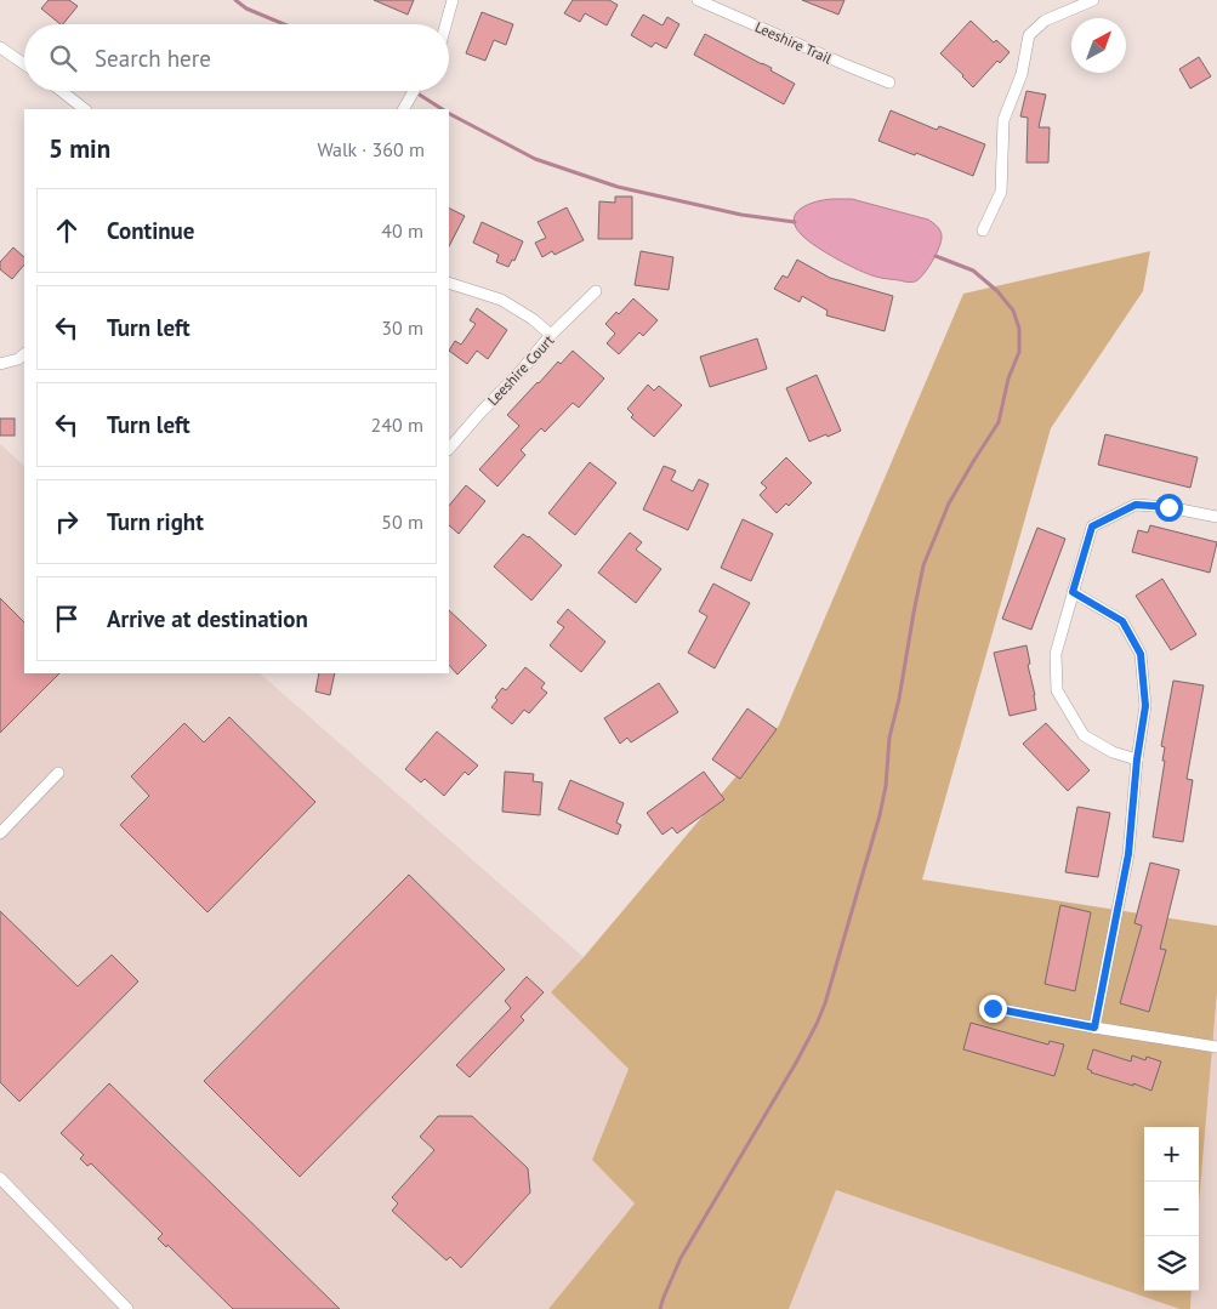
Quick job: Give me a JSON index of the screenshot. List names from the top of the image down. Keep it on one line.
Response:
{"streets":{"street":["Leeshire Trail","Leeshire Court"]},"north":"top right","page":{"search":"Search here","heading":["5 min","Walk · 360 m"],"list":[["Continue","40 m"],["Turn left","30 m"],["Turn left","240 m"],["Turn right","50 m"],"Arrive at destination"],"map_buttons":["+","−"]}}
